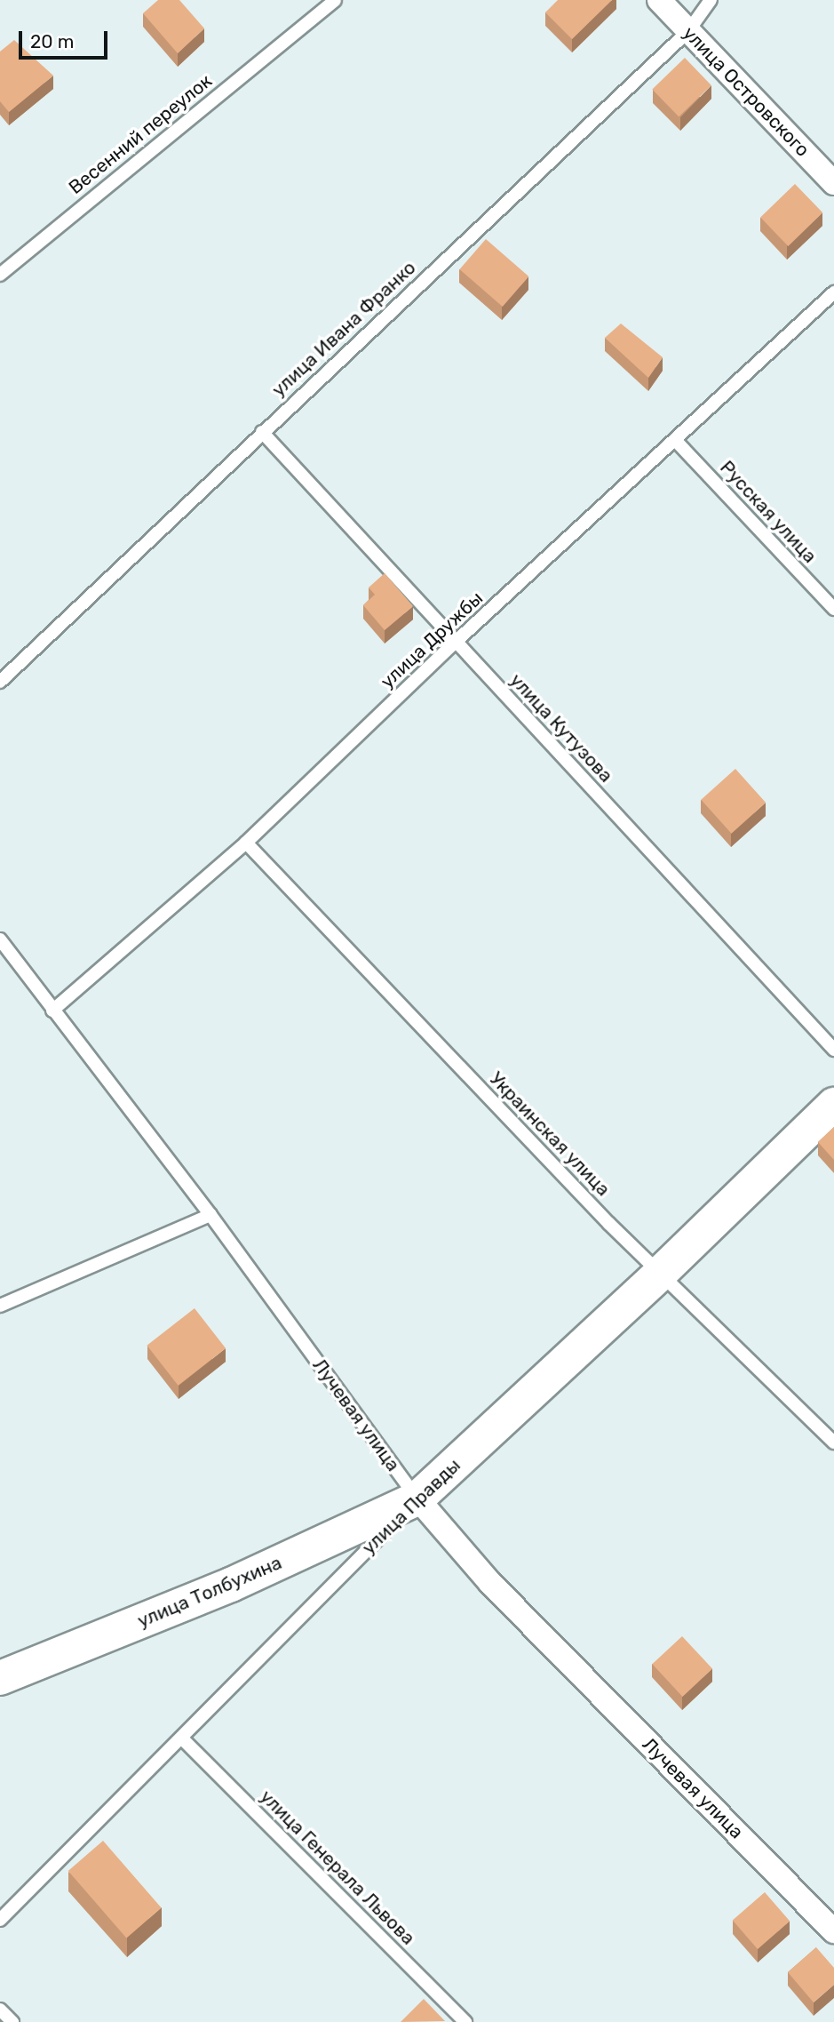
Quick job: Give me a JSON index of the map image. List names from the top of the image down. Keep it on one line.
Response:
{"streets":{"main road":["улица Правды","улица Толбухина"],"street":["улица Островского","Лучевая улица"],"lane":["Весенний переулок","улица Ивана Франко","Русская улица","улица Дружбы","улица Кутузова","Украинская улица","улица Генерала Львова"]},"crossings":[["улица Островского","улица Ивана Франко"],["улица Ивана Франко","улица Кутузова"],["Русская улица","улица Дружбы"],["улица Дружбы","улица Кутузова"],["улица Дружбы","Украинская улица"],["улица Дружбы","Лучевая улица"],["Украинская улица","улица Правды"],["Лучевая улица","улица Правды"],["Лучевая улица","улица Толбухина"],["улица Правды","улица Толбухина"],["улица Правды","улица Генерала Львова"]],"scale_bar":"20 m"}
